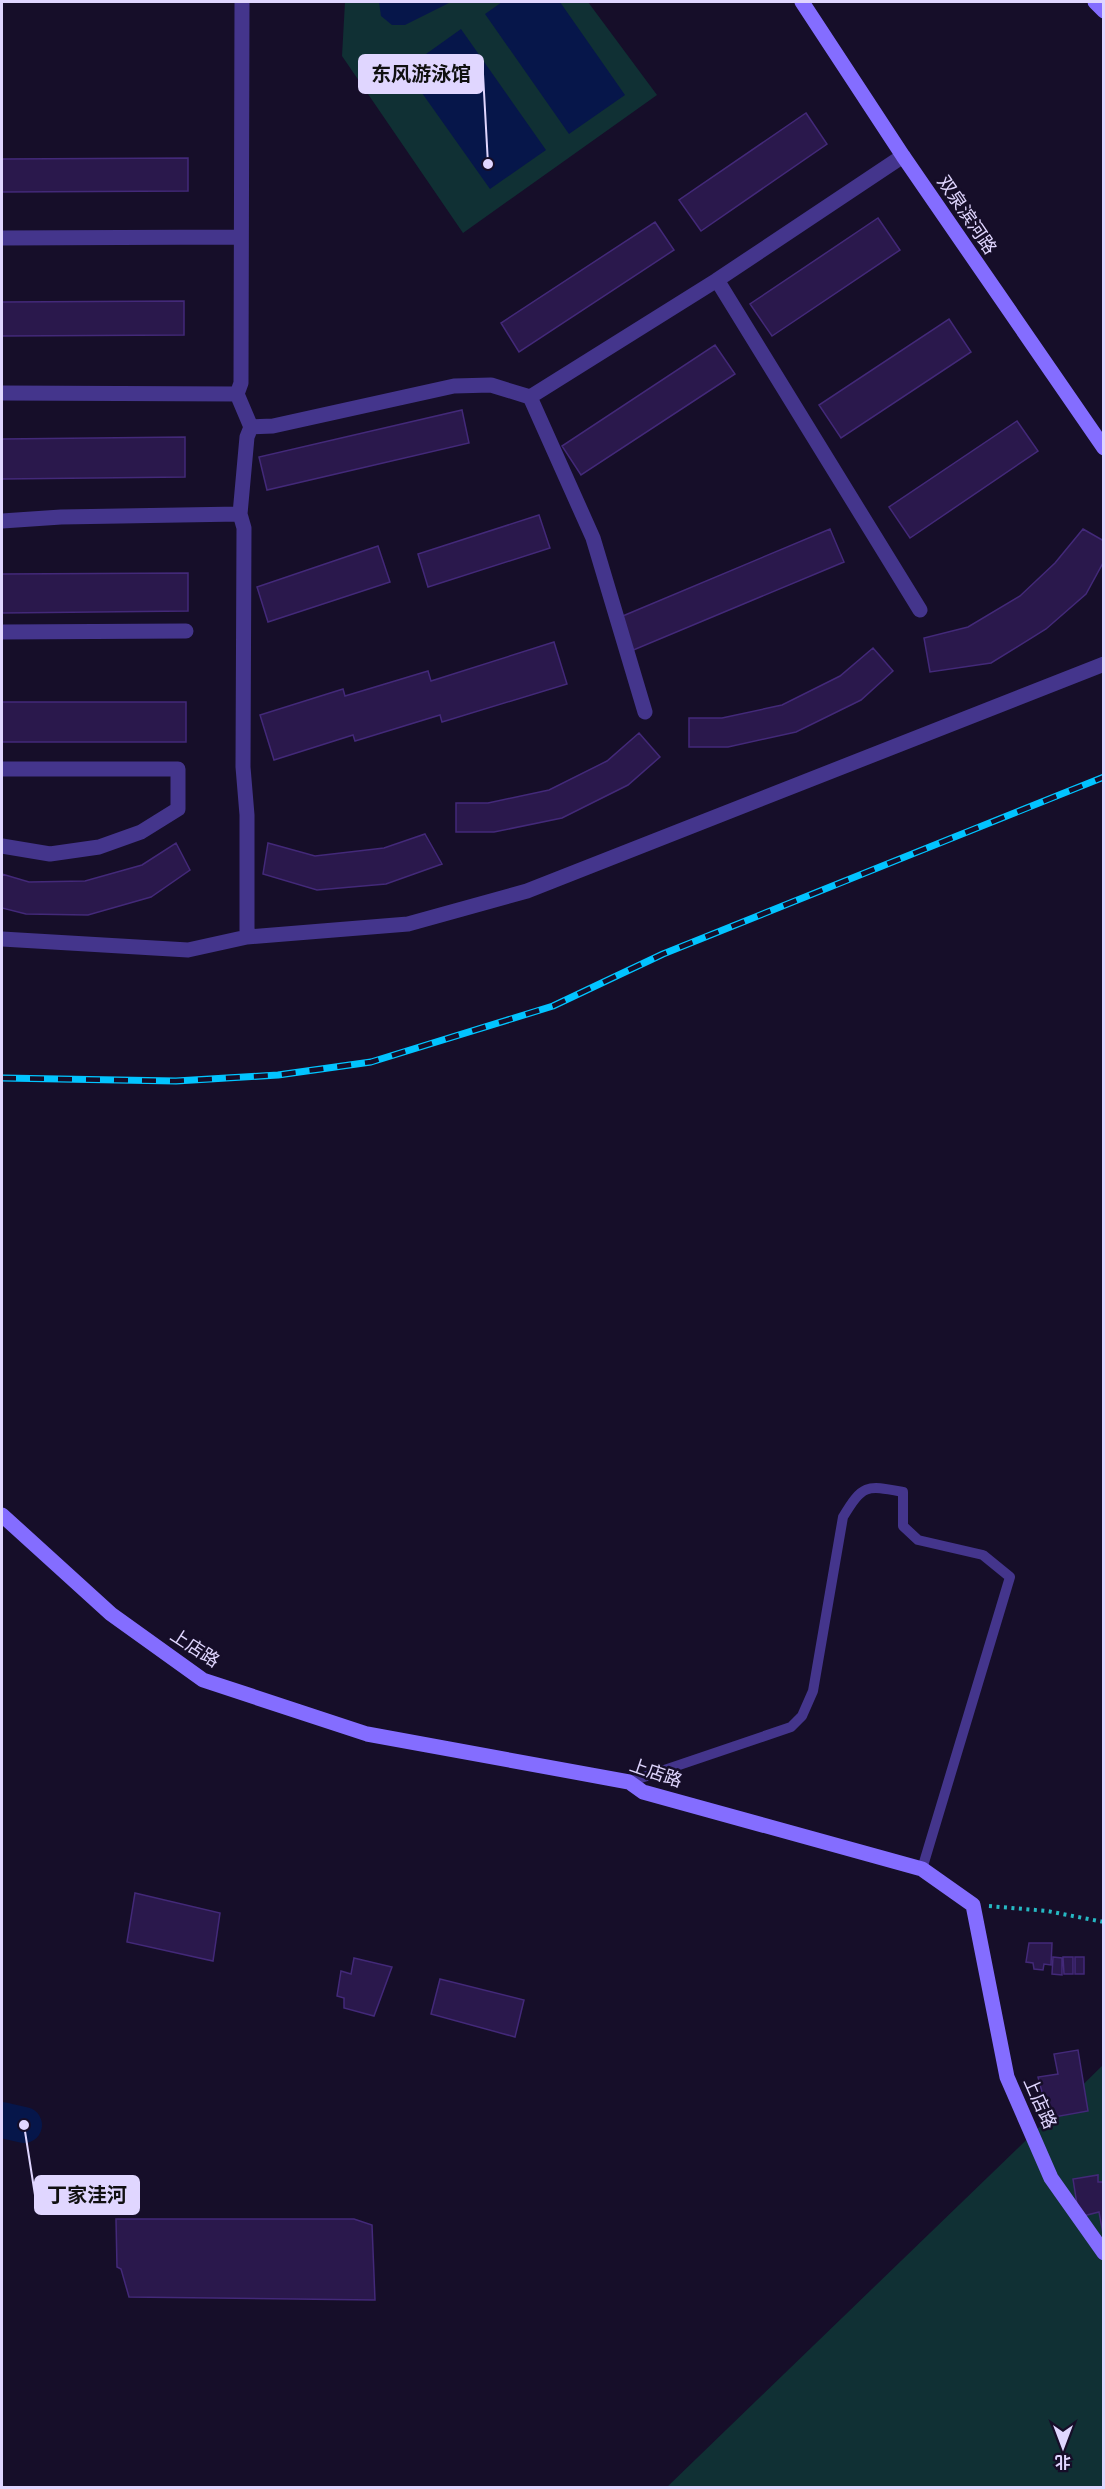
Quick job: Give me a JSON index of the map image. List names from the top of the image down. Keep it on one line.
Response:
{"streets":{"street":["双泉滨河路","上店路"]},"places":["东风游泳馆","丁家洼河"],"north":"bottom"}
